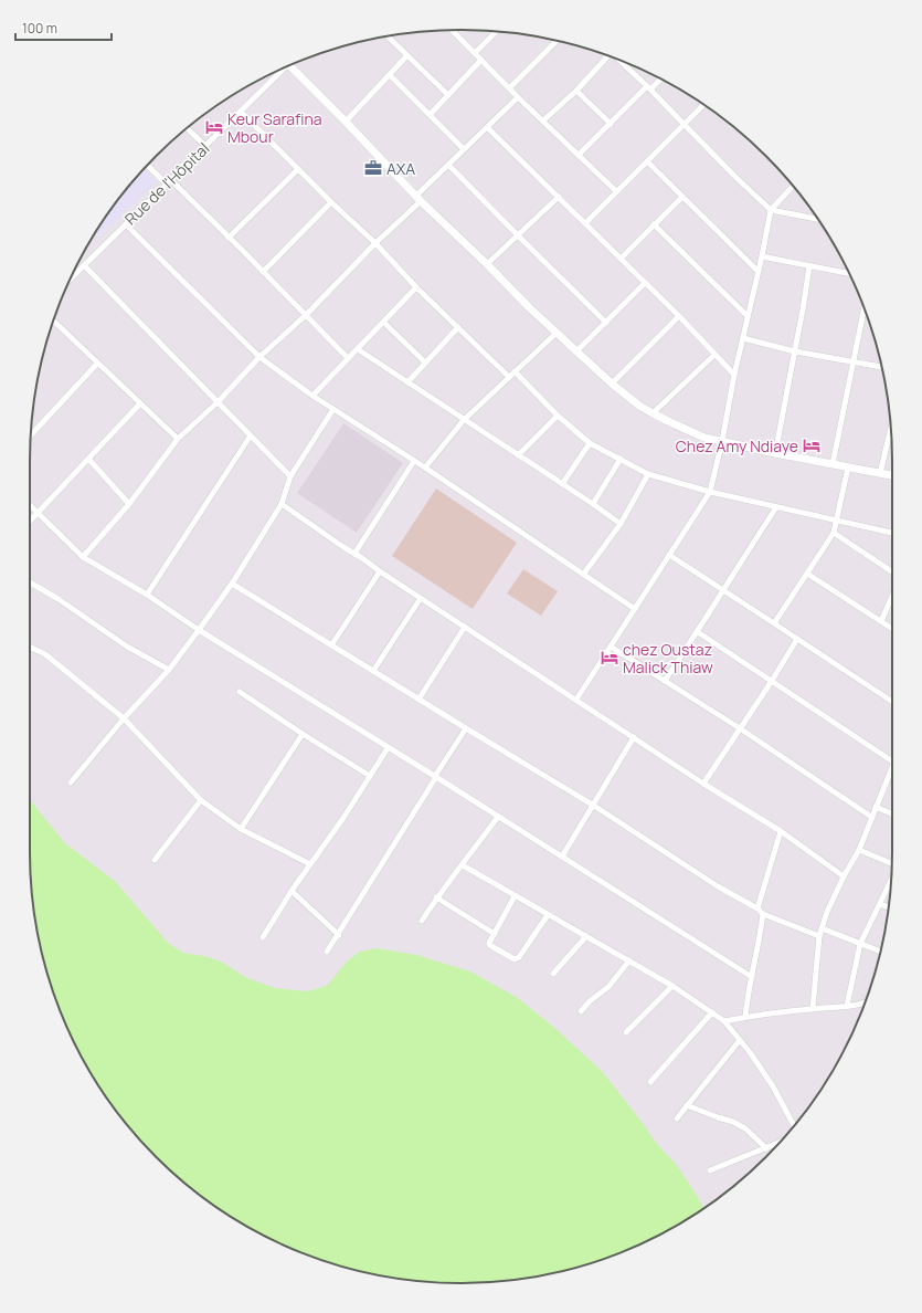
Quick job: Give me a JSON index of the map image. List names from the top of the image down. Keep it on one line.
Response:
{"streets":{"street":["Rue de l'Hôpital"]},"places":{"hotel":["Keur Sarafina Mbour","Chez Amy Ndiaye","chez Oustaz Malick Thiaw"],"office":["AXA"]},"scale_bar":"100 m"}
